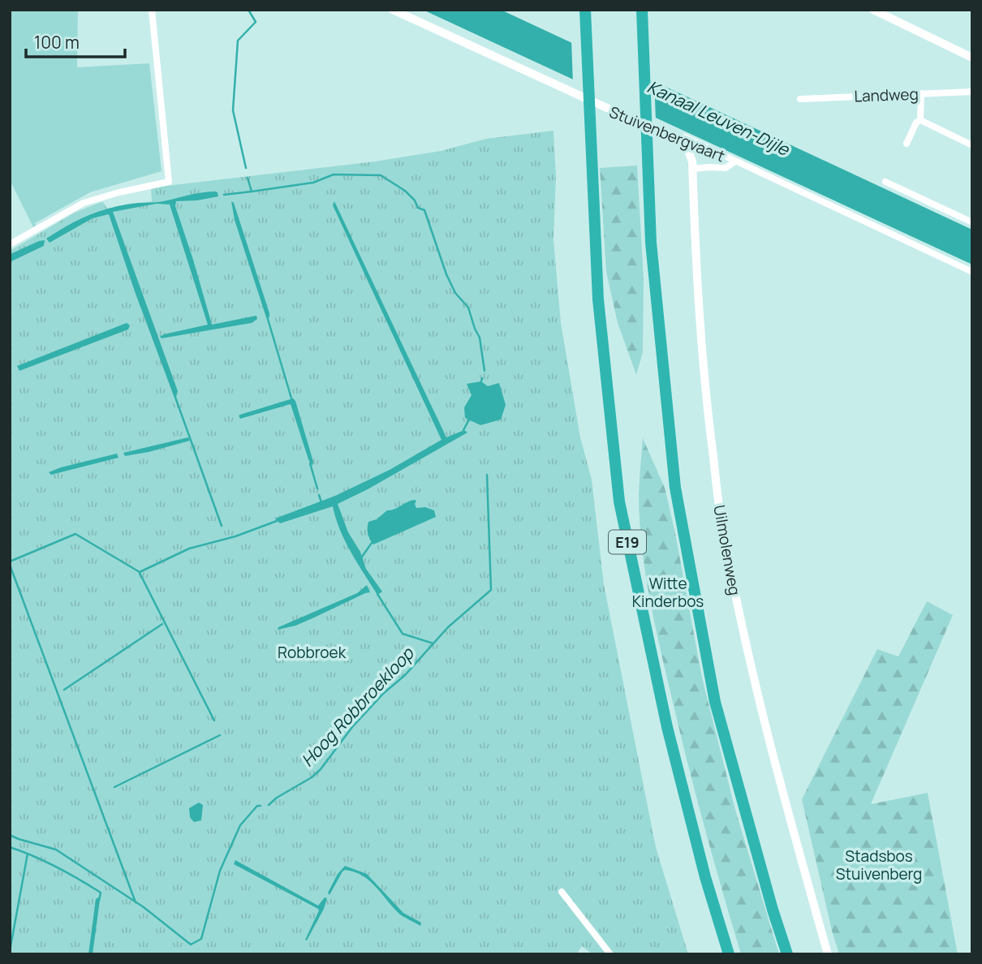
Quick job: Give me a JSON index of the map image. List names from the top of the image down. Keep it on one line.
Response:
{"streets":{"highway":["E19"],"main road":["Stuivenbergvaart","Uilmolenweg"],"street":["Landweg"]},"crossings":[["Stuivenbergvaart","Uilmolenweg"]],"water":["Kanaal Leuven-Dijle","Hoog Robbroekloop"],"parks":["Witte Kinderbos","Robbroek","Stadsbos Stuivenberg"],"scale_bar":"100 m"}
